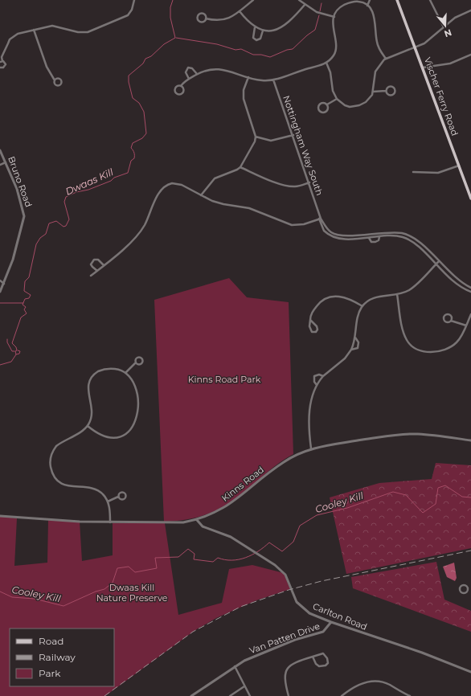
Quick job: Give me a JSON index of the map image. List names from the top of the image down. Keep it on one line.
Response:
{"streets":{"main road":["Vischer Ferry Road"],"street":["Nottingham Way South","Bruno Road","Kinns Road","Carlton Road","Van Patten Drive"]},"crossings":[["Kinns Road","Carlton Road"],["Carlton Road","Van Patten Drive"]],"water":["Dwaas Kill","Cooley Kill"],"parks":["Kinns Road Park","Dwaas Kill Nature Preserve"],"legend":["Road","Railway","Park"],"north":"bottom"}
